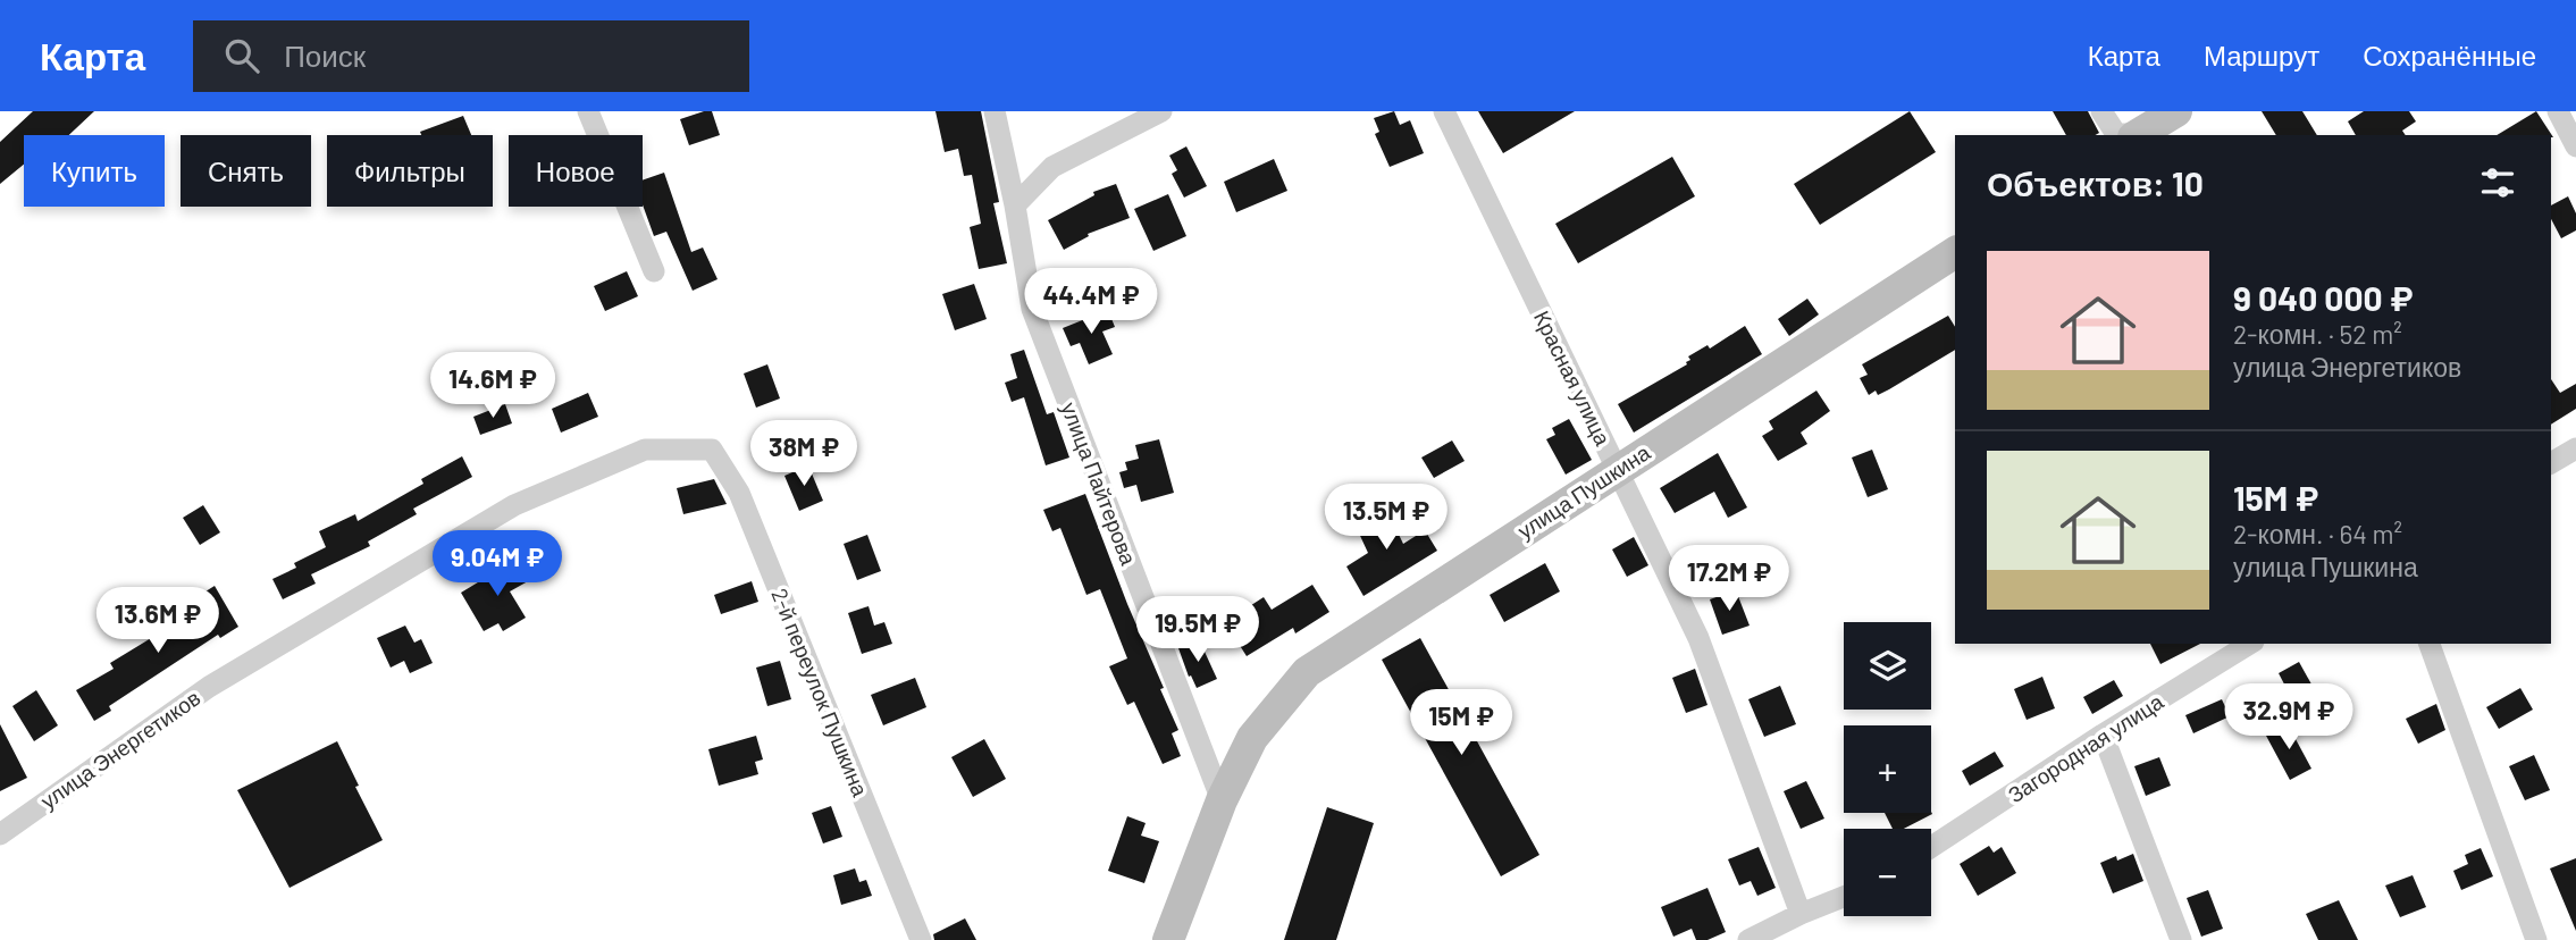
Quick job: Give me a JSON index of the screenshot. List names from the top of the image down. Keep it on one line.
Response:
{"streets":{"main road":["улица Пушкина"],"street":["Красная улица","улица Пайтерова","2-й переулок Пушкина","Загородная улица","улица Энергетиков"]},"crossings":[["Красная улица","улица Пушкина"],["улица Пайтерова","улица Пушкина"],["2-й переулок Пушкина","улица Энергетиков"]],"page":{"header":"Карта","search":"Поиск","nav":["Карта","Маршрут","Сохранённые"],"chip":["Купить","Снять","Фильтры","Новое"],"heading":"Объектов: 10","list":[{"name":"9 040 000 ₽","note":"2-комн. · 52 m² · улица Энергетиков"},{"name":"15M ₽","note":"2-комн. · 64 m² · улица Пушкина"}],"price":["44.4M ₽","14.6M ₽","38M ₽","13.5M ₽","9.04M ₽","17.2M ₽","13.6M ₽","19.5M ₽","32.9M ₽","15M ₽"],"map_buttons":["+","−"]}}
